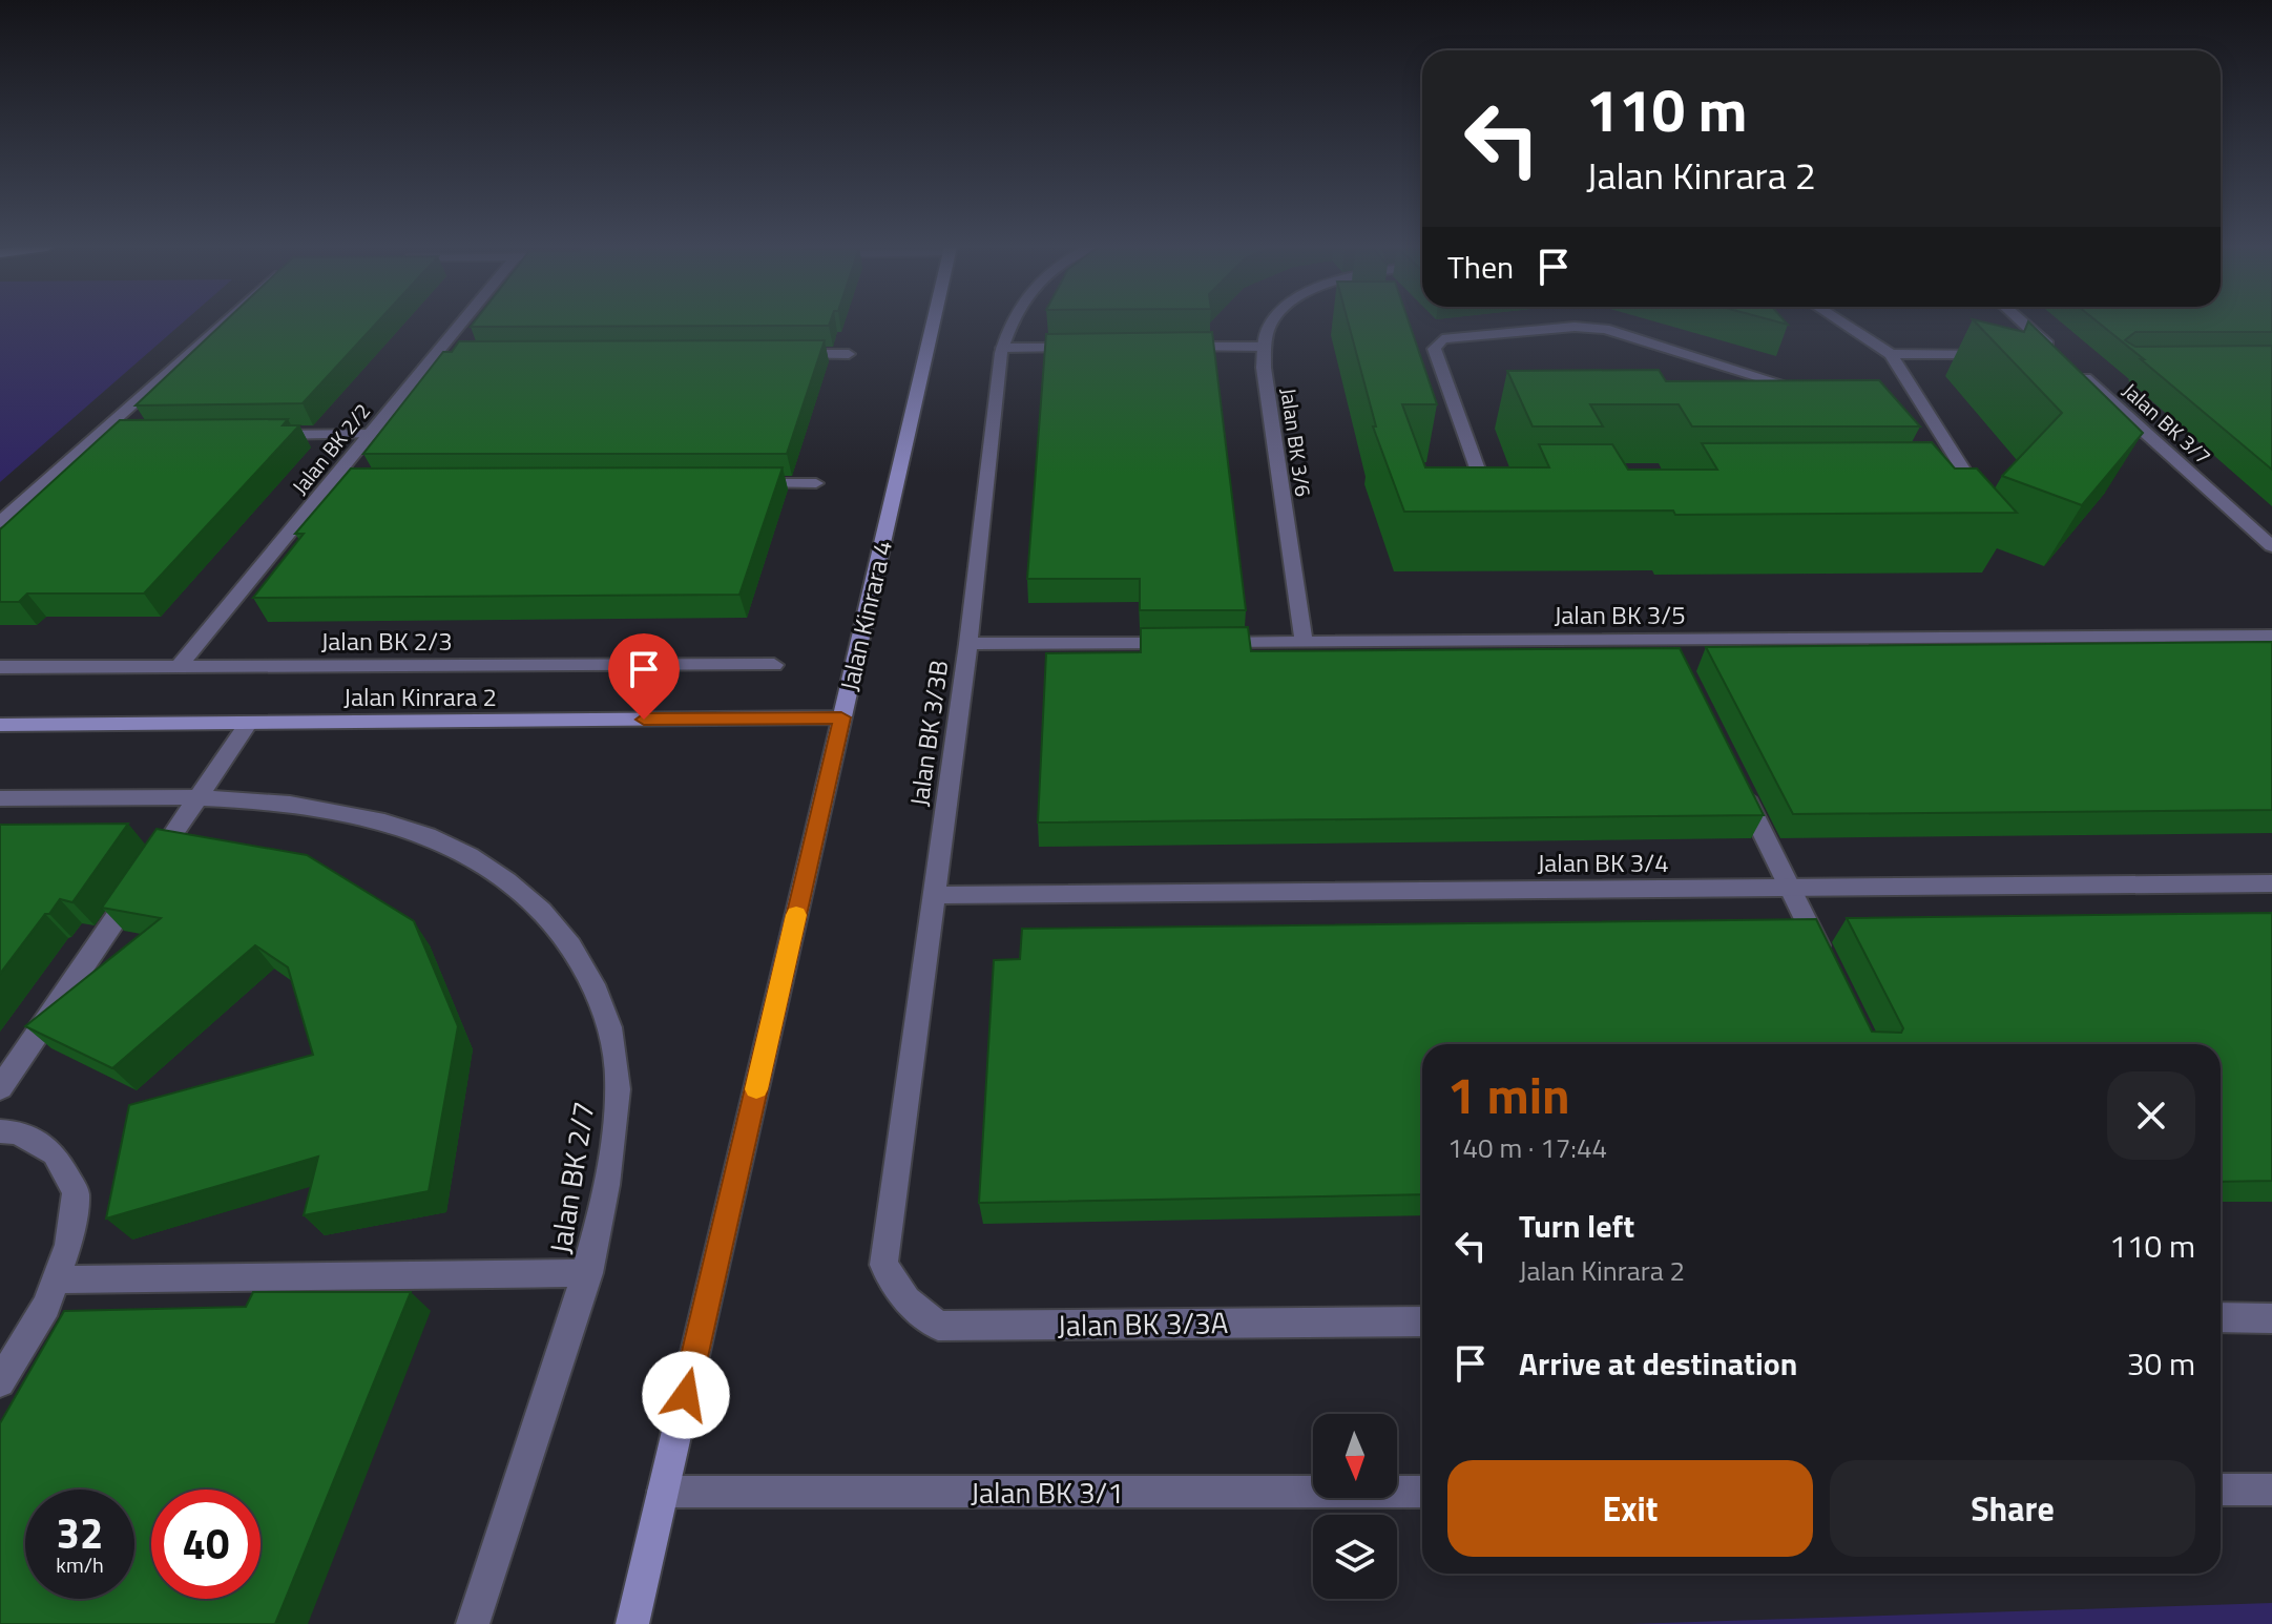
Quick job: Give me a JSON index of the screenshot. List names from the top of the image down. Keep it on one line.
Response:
{"streets":{"street":["Jalan BK 3/7","Jalan BK 3/6","Jalan BK 2/2","Jalan BK 3/5","Jalan Kinrara 4","Jalan BK 2/3","Jalan Kinrara 2","Jalan BK 3/3B","Jalan BK 3/4","Jalan BK 2/7","Jalan BK 3/3A","Jalan BK 3/1"]},"crossings":[["Jalan BK 3/6","Jalan BK 3/5"],["Jalan BK 2/2","Jalan BK 2/3"],["Jalan BK 3/5","Jalan BK 3/3B"],["Jalan Kinrara 4","Jalan Kinrara 2"],["Jalan Kinrara 4","Jalan BK 3/1"],["Jalan BK 3/3B","Jalan BK 3/4"],["Jalan BK 3/3B","Jalan BK 3/3A"]],"north":"bottom","page":{"turn":["110 m","Jalan Kinrara 2"],"then":"Then","heading":["1 min","140 m · 17:44"],"list":[{"name":"Turn left","note":"Jalan Kinrara 2","value":"110 m"},{"name":"Arrive at destination","value":"30 m"}],"buttons":["Exit","Share"],"speed":"32 km/h","limit":"40"}}
